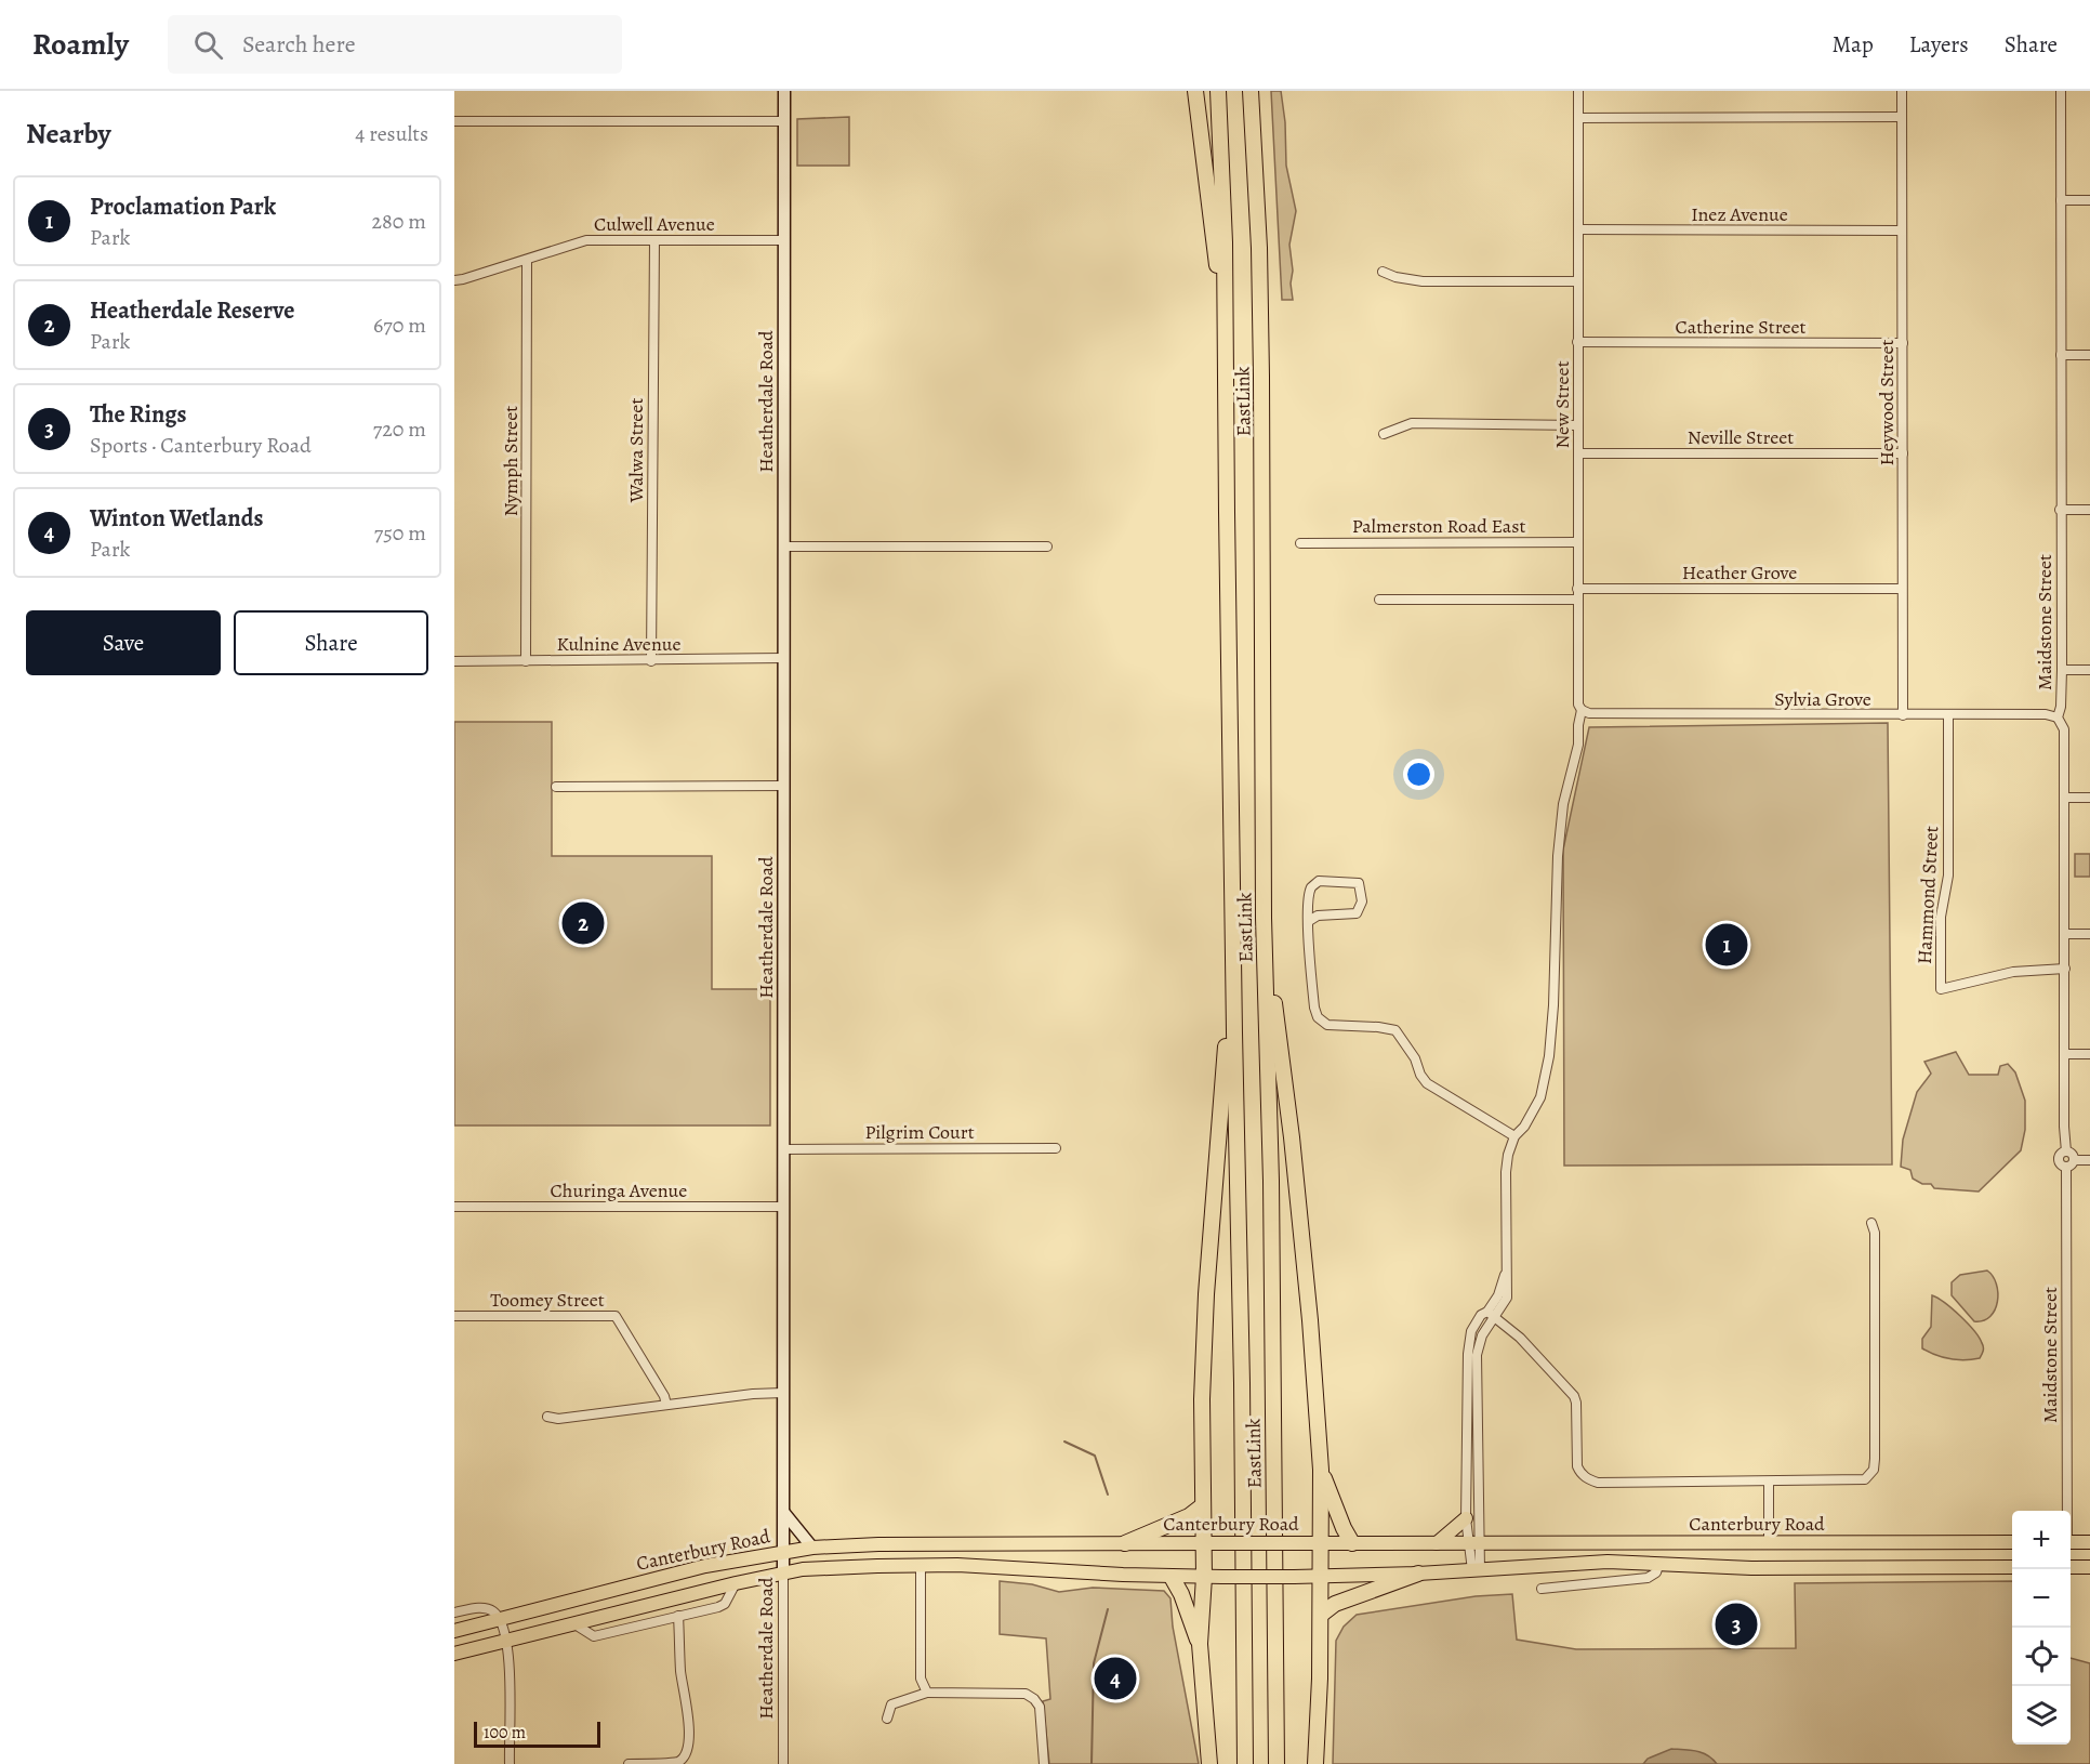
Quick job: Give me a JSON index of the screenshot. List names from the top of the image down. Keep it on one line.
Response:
{"streets":{"highway":["EastLink"],"main road":["Heatherdale Road","Canterbury Road"],"street":["Inez Avenue","Culwell Avenue","Catherine Street","Heywood Street","New Street","Neville Street","Walwa Street","Nymph Street","Palmerston Road East","Heather Grove","Maidstone Street","Kulnine Avenue","Sylvia Grove","Hammond Street","Pilgrim Court","Churinga Avenue","Toomey Street"]},"crossings":[["Inez Avenue","Heywood Street"],["Inez Avenue","New Street"],["Culwell Avenue","Heatherdale Road"],["Culwell Avenue","Walwa Street"],["Culwell Avenue","Nymph Street"],["Catherine Street","Heywood Street"],["Catherine Street","New Street"],["Heatherdale Road","Kulnine Avenue"],["Heatherdale Road","Pilgrim Court"],["Heatherdale Road","Churinga Avenue"],["Heatherdale Road","Canterbury Road"],["Heywood Street","Neville Street"],["Heywood Street","Heather Grove"],["Heywood Street","Sylvia Grove"],["New Street","Neville Street"],["New Street","Palmerston Road East"],["New Street","Heather Grove"],["New Street","Sylvia Grove"],["Walwa Street","Kulnine Avenue"],["Nymph Street","Kulnine Avenue"],["Maidstone Street","Sylvia Grove"],["Maidstone Street","Hammond Street"],["Sylvia Grove","Hammond Street"]],"scale_bar":"100 m","page":{"header":"Roamly","search":"Search here","nav":["Map","Layers","Share"],"heading":["Nearby","4 results"],"list":[{"mark":"1","name":"Proclamation Park","note":"Park","value":"280 m"},{"mark":"2","name":"Heatherdale Reserve","note":"Park","value":"670 m"},{"mark":"3","name":"The Rings","note":"Sports · Canterbury Road","value":"720 m"},{"mark":"4","name":"Winton Wetlands","note":"Park","value":"750 m"}],"buttons":["Save","Share"],"pins":["2","1","3","4"],"map_buttons":["+","−"],"scale":"100 m"}}
